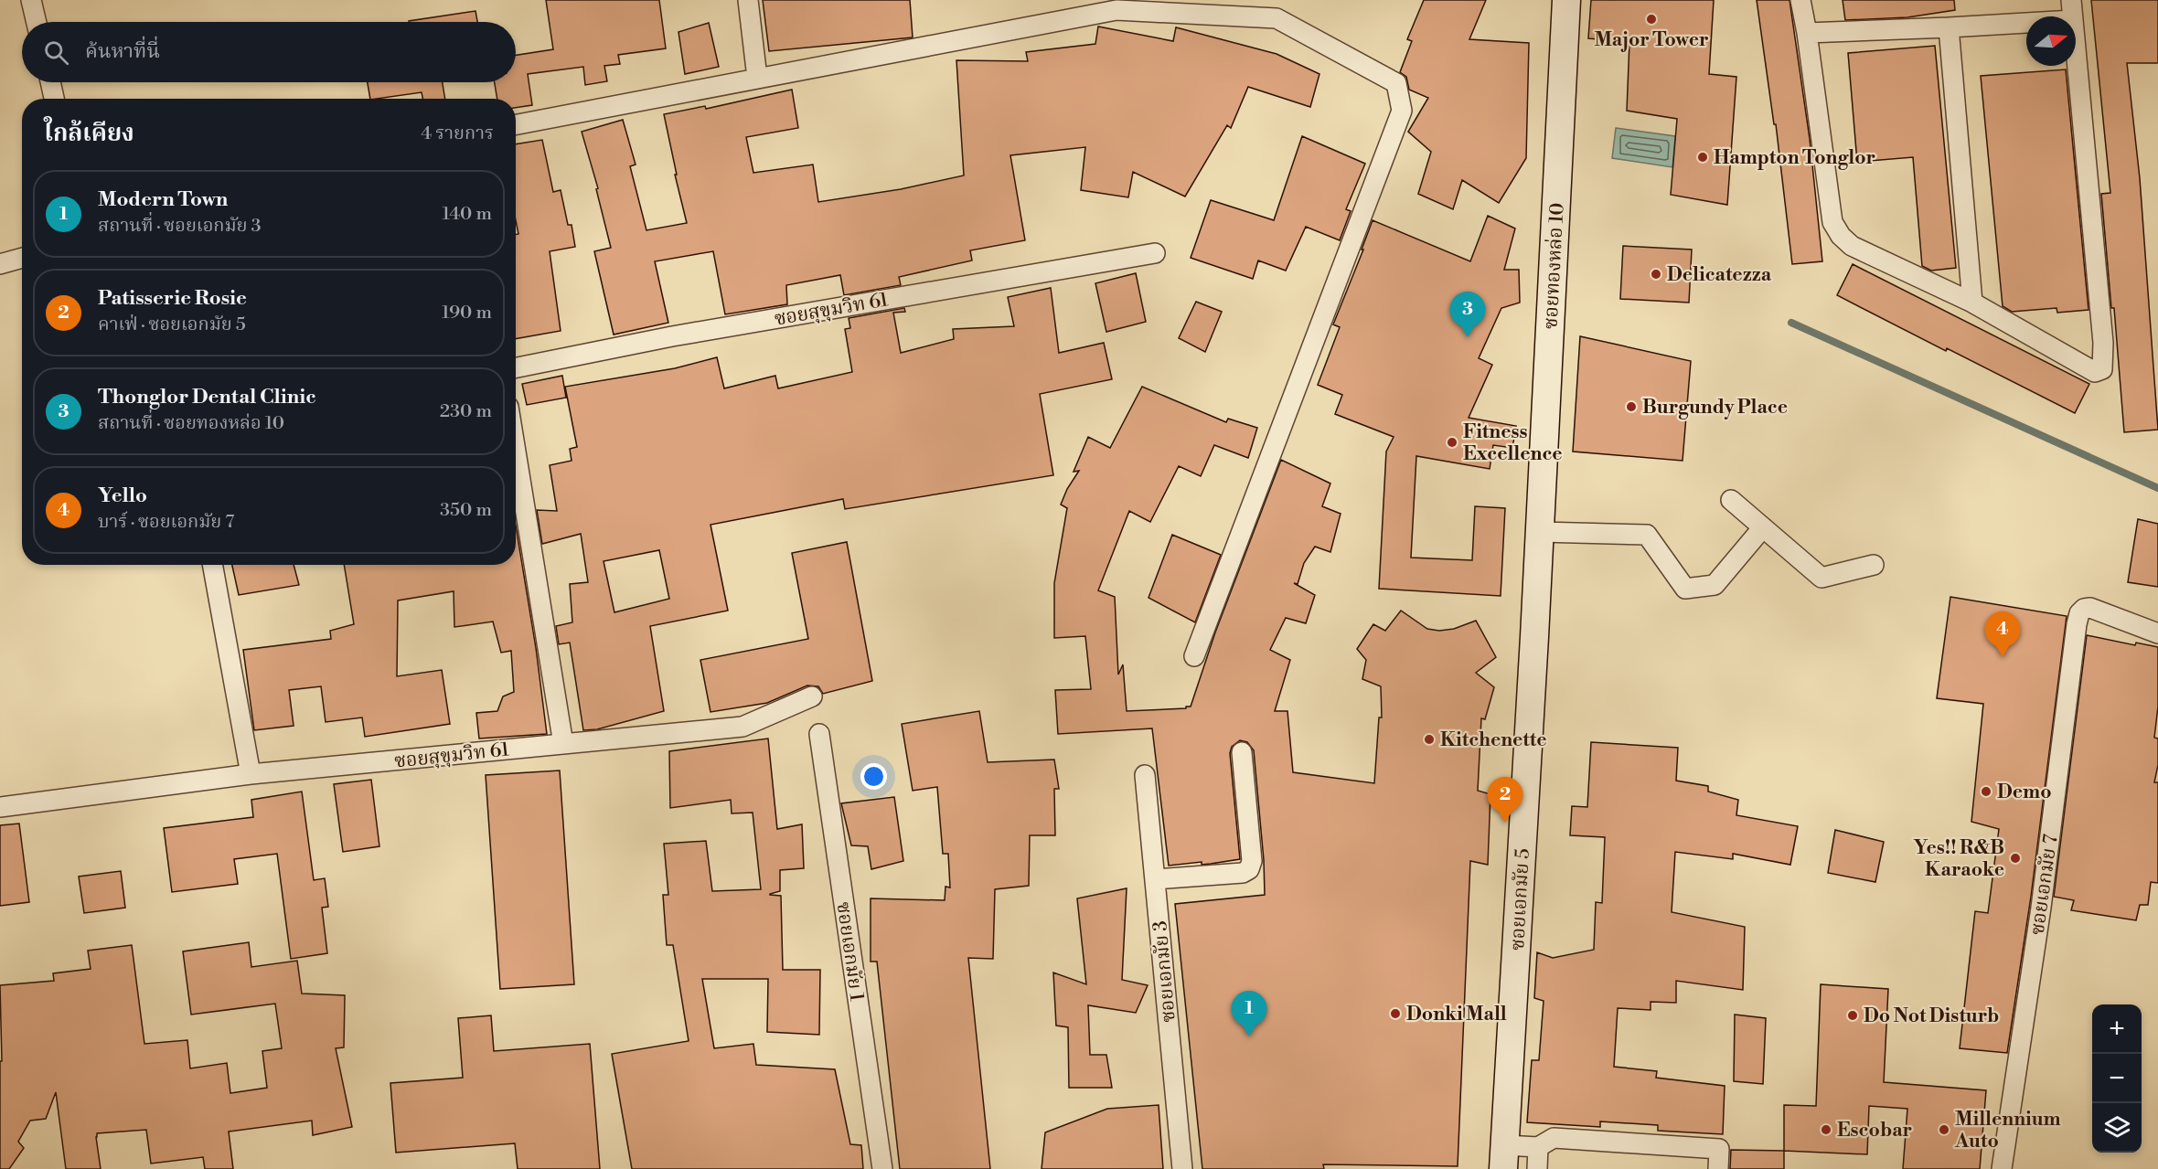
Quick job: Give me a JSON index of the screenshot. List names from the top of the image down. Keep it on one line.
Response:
{"streets":{"street":["ซอยทองหล่อ 10","ซอยสุขุมวิท 61","ซอยเอกมัย 7","ซอยเอกมัย 5","ซอยเอกมัย 1","ซอยเอกมัย 3"]},"crossings":[["ซอยทองหล่อ 10","ซอยเอกมัย 5"]],"places":["Major Tower","Hampton Tonglor","Delicatezza","Burgundy Place","Fitness Excellence","Kitchenette","Demo","Yes!! R&B Karaoke","Donki Mall","Do Not Disturb","Escobar","Millennium Auto"],"north":"right","page":{"search":"ค้นหาที่นี่","heading":["ใกล้เคียง","4 รายการ"],"list":[{"mark":"1","name":"Modern Town","note":"สถานที่ · ซอยเอกมัย 3","value":"140 m"},{"mark":"2","name":"Patisserie Rosie","note":"คาเฟ่ · ซอยเอกมัย 5","value":"190 m"},{"mark":"3","name":"Thonglor Dental Clinic","note":"สถานที่ · ซอยทองหล่อ 10","value":"230 m"},{"mark":"4","name":"Yello","note":"บาร์ · ซอยเอกมัย 7","value":"350 m"}],"pins":["3","4","2","1"],"map_buttons":["+","−"]}}
